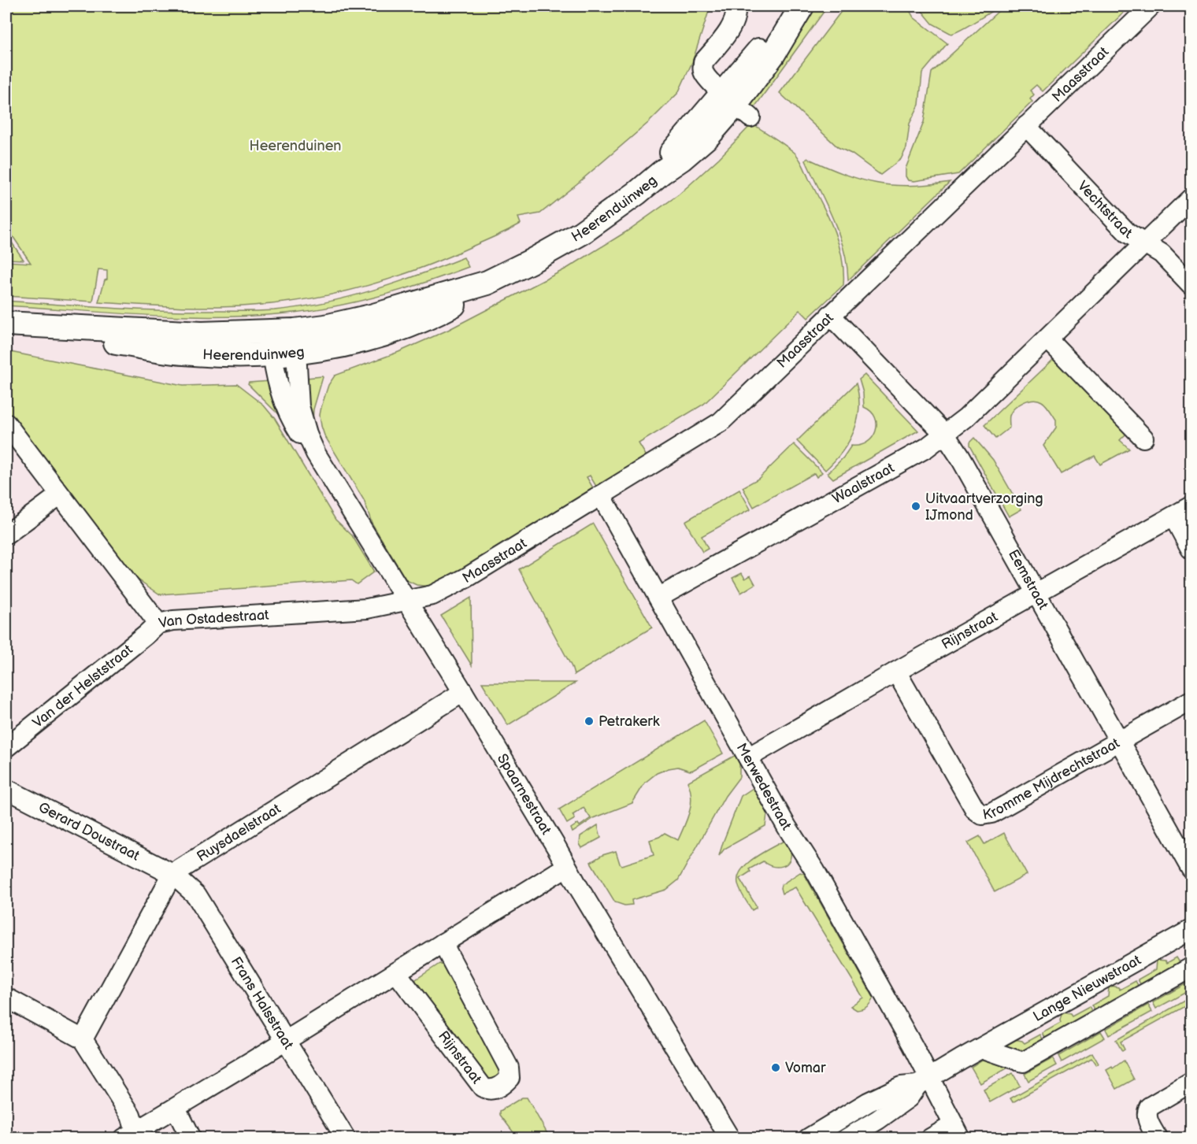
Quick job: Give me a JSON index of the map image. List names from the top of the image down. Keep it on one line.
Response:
{"streets":{"main road":["Heerenduinweg"],"street":["Maasstraat","Vechtstraat","Waalstraat","Eemstraat","Van Ostadestraat","Rijnstraat","Van der Helststraat","Kromme Mijdrechtstraat","Merwedestraat","Spaarnestraat","Gerard Doustraat","Ruysdaelstraat","Lange Nieuwstraat","Frans Halsstraat"]},"crossings":[["Maasstraat","Vechtstraat"],["Maasstraat","Eemstraat"],["Maasstraat","Van Ostadestraat"],["Maasstraat","Merwedestraat"],["Maasstraat","Spaarnestraat"],["Heerenduinweg","Spaarnestraat"],["Vechtstraat","Waalstraat"],["Waalstraat","Eemstraat"],["Waalstraat","Merwedestraat"],["Eemstraat","Rijnstraat"],["Eemstraat","Kromme Mijdrechtstraat"],["Van Ostadestraat","Van der Helststraat"],["Van Ostadestraat","Spaarnestraat"],["Rijnstraat","Kromme Mijdrechtstraat"],["Rijnstraat","Merwedestraat"],["Merwedestraat","Lange Nieuwstraat"],["Spaarnestraat","Ruysdaelstraat"],["Gerard Doustraat","Ruysdaelstraat"],["Gerard Doustraat","Frans Halsstraat"],["Ruysdaelstraat","Frans Halsstraat"]],"parks":["Heerenduinen"],"places":["Uitvaartverzorging IJmond","Petrakerk","Vomar"]}
